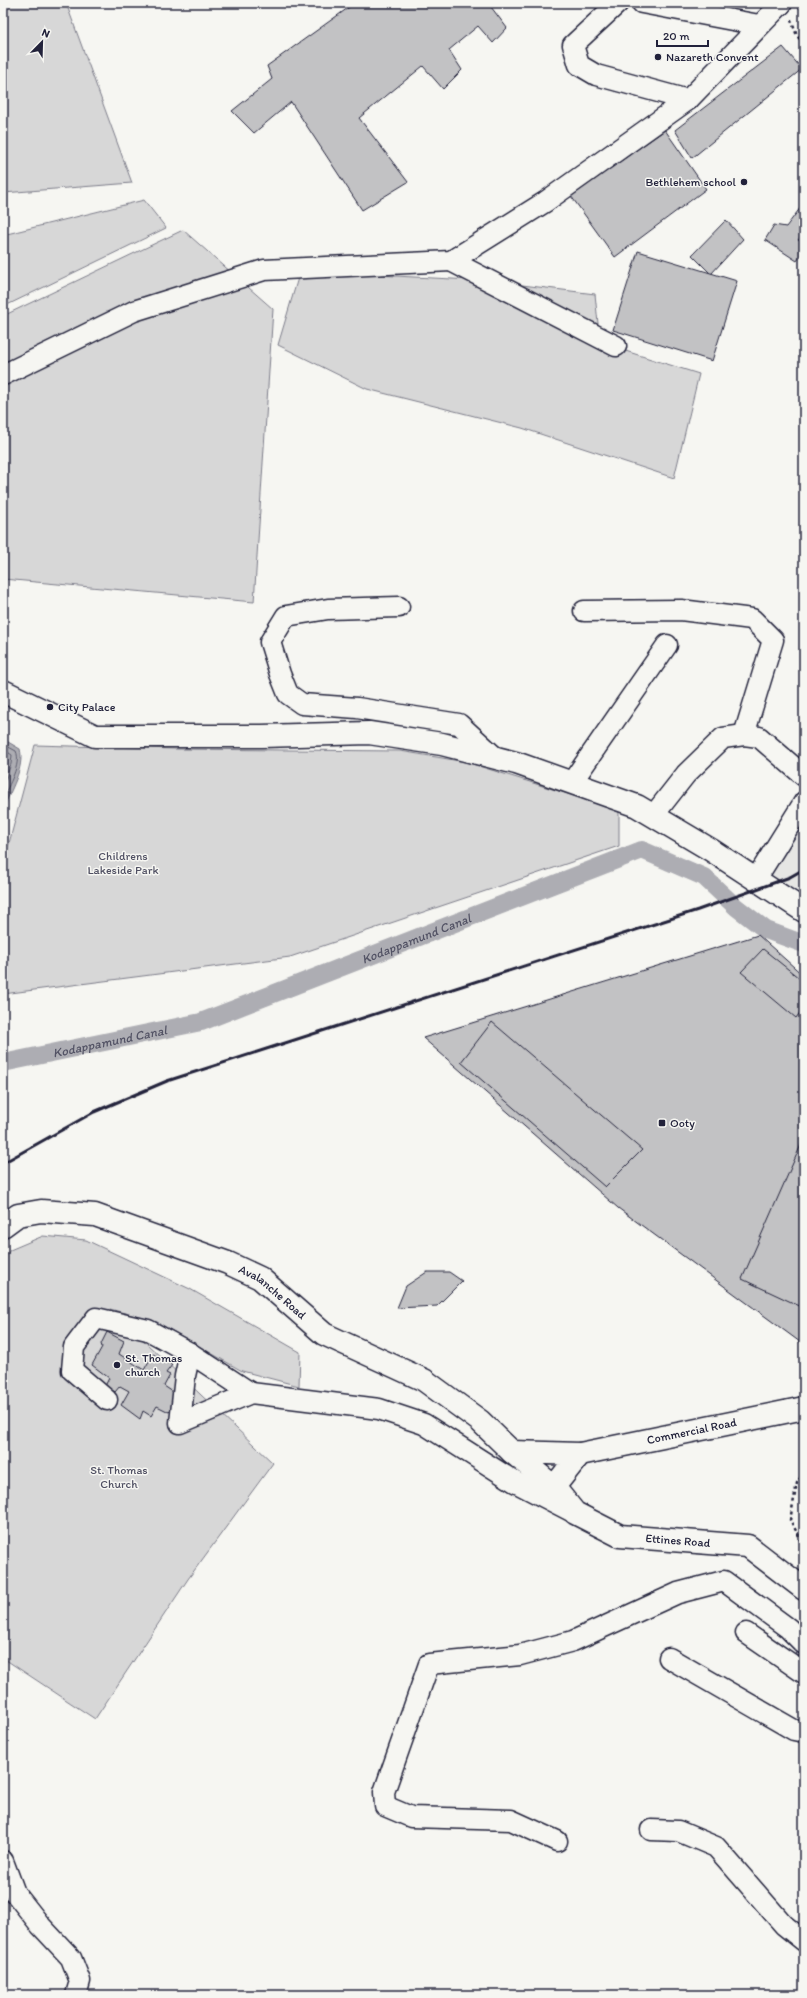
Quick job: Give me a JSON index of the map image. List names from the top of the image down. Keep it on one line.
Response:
{"streets":{"street":["Avalanche Road","Commercial Road","Ettines Road"]},"crossings":[["Avalanche Road","Commercial Road"],["Avalanche Road","Ettines Road"]],"water":["Kodappamund Canal"],"parks":["Childrens Lakeside Park","St. Thomas Church"],"places":{"other":["Nazareth Convent","Bethlehem school","City Palace","St. Thomas church"],"transit":["Ooty"]},"scale_bar":"20 m","north":"top right"}
